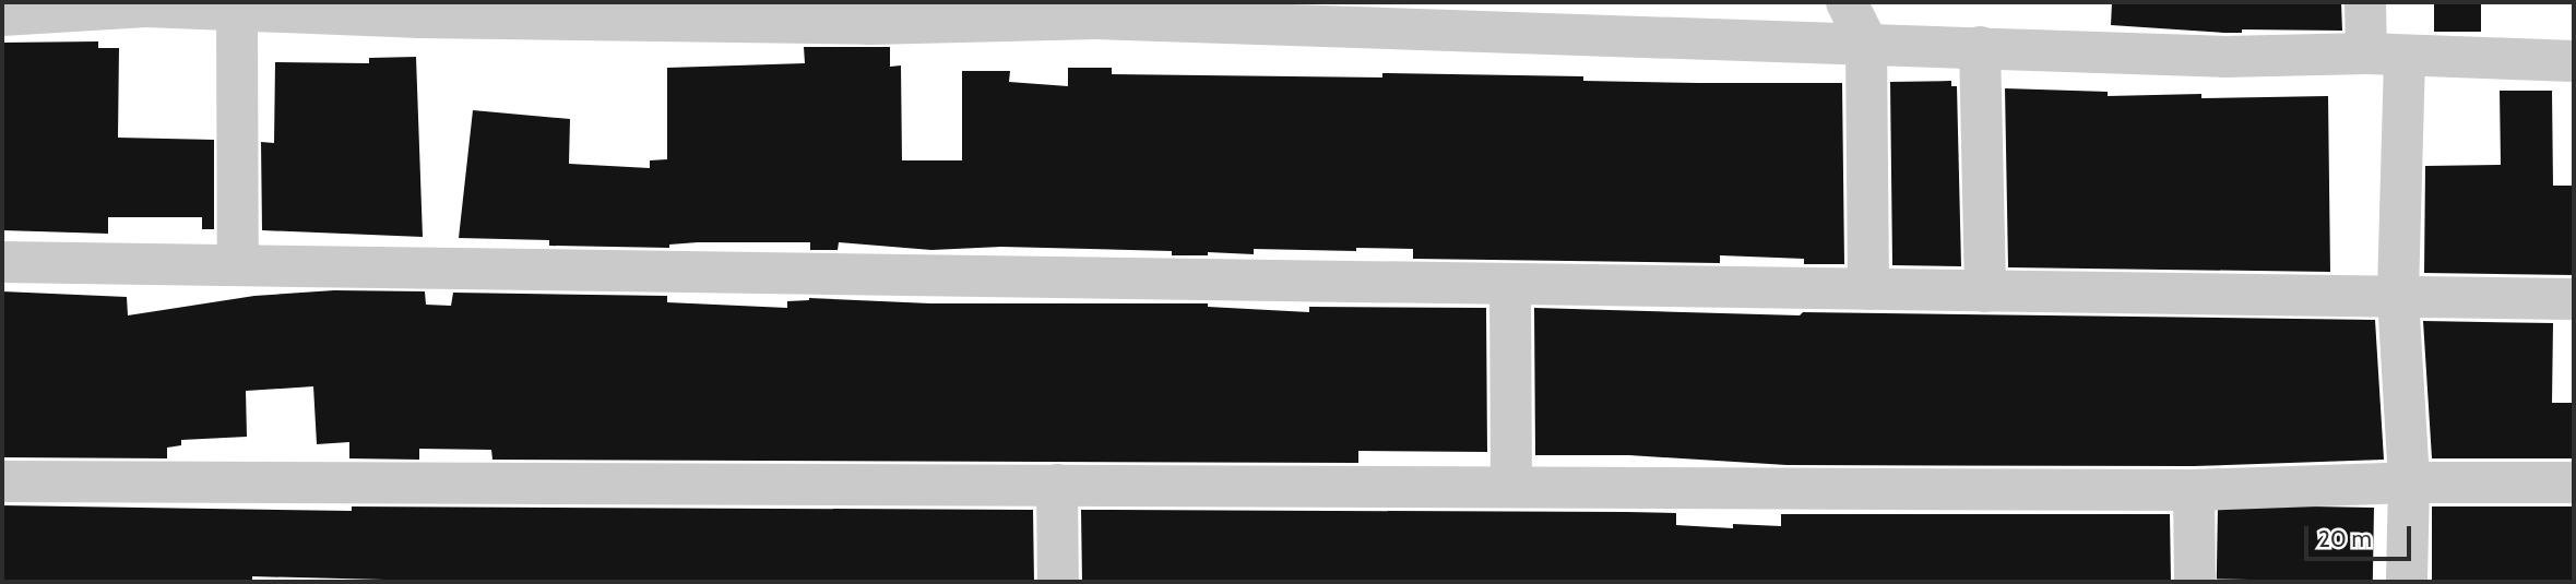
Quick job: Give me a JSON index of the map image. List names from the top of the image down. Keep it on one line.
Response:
{"scale_bar":"20 m"}
